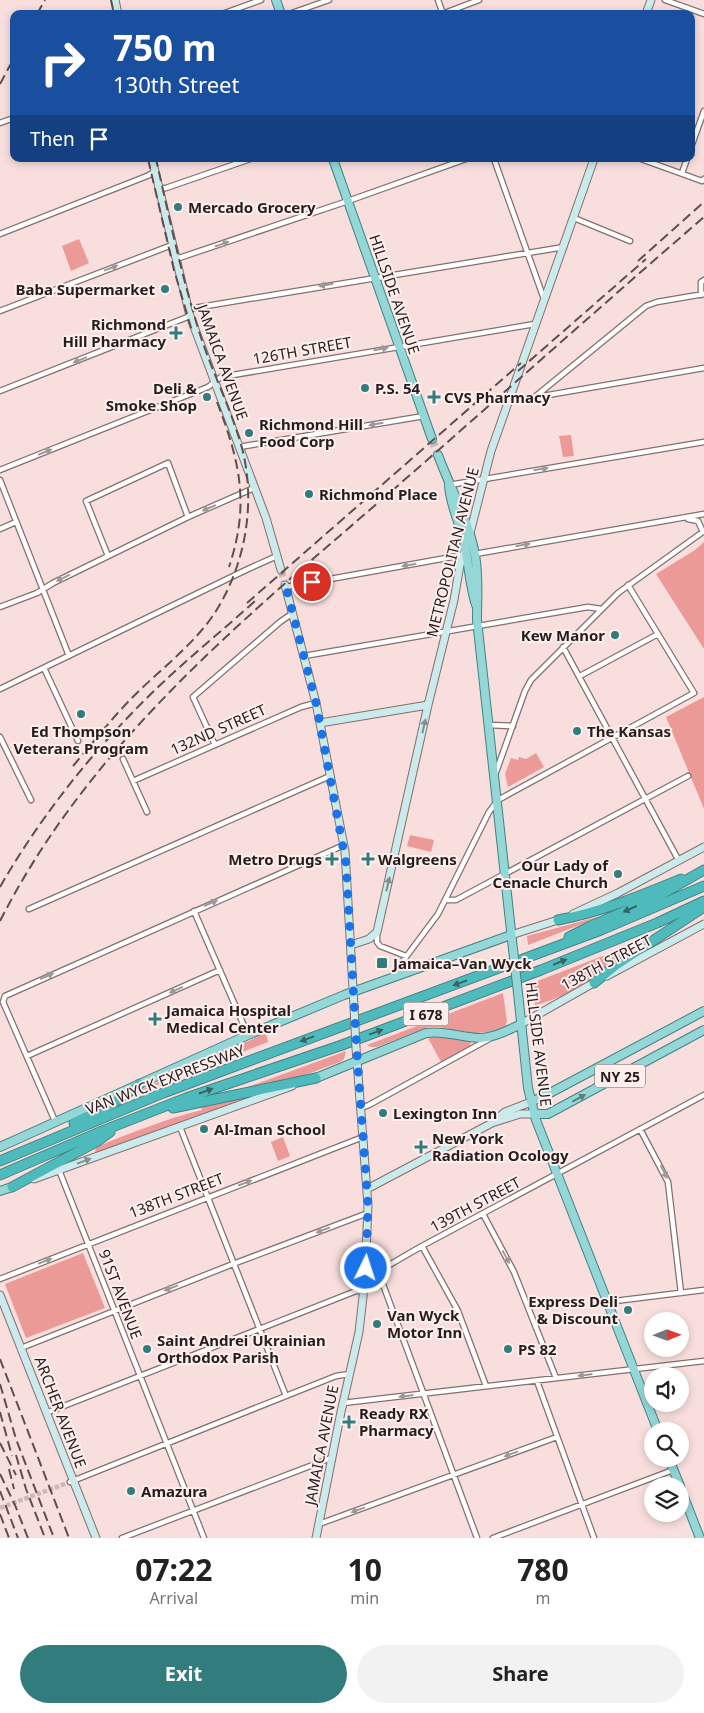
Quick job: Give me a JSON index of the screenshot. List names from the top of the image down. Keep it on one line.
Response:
{"streets":{"highway":["I 678","VAN WYCK EXPRESSWAY"],"main road":["HILLSIDE AVENUE","JAMAICA AVENUE","METROPOLITAN AVENUE","138TH STREET","NY 25","ARCHER AVENUE"],"street":["126TH STREET","132ND STREET","139TH STREET","91ST AVENUE"]},"crossings":[["HILLSIDE AVENUE","126TH STREET"],["HILLSIDE AVENUE","METROPOLITAN AVENUE"],["HILLSIDE AVENUE","138TH STREET"],["HILLSIDE AVENUE","NY 25"],["HILLSIDE AVENUE","VAN WYCK EXPRESSWAY"],["HILLSIDE AVENUE","139TH STREET"],["126TH STREET","JAMAICA AVENUE"],["126TH STREET","METROPOLITAN AVENUE"],["JAMAICA AVENUE","132ND STREET"],["JAMAICA AVENUE","138TH STREET"],["JAMAICA AVENUE","VAN WYCK EXPRESSWAY"],["JAMAICA AVENUE","139TH STREET"],["138TH STREET","91ST AVENUE"]],"one_way":["126TH STREET","138TH STREET"],"places":{"other":["Mercado Grocery","Baba Supermarket","P.S. 54","Deli & Smoke Shop","Richmond Hill Food Corp","Richmond Place","Kew Manor","Ed Thompson Veterans Program","The Kansas","Our Lady of Cenacle Church","Lexington Inn","Al-Iman School","Express Deli & Discount","Van Wyck Motor Inn","Saint Andrei Ukrainian Orthodox Parish","PS 82","Amazura"],"health":["Richmond Hill Pharmacy","CVS Pharmacy","Metro Drugs","Walgreens","Jamaica Hospital Medical Center","New York Radiation Ocology","Ready RX Pharmacy"],"transit":["Jamaica–Van Wyck"]},"north":"right","page":{"turn":["750 m","130th Street"],"then":"Then","eta":["07:22","Arrival","10","min","780","m"],"buttons":["Exit","Share"]}}
